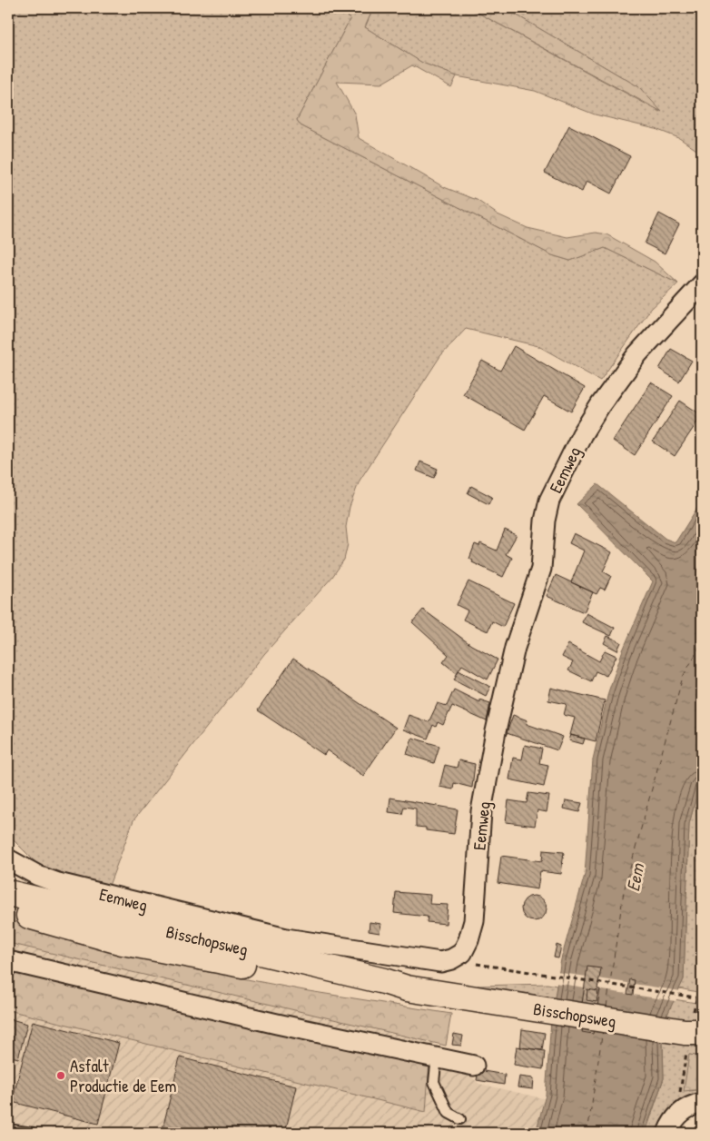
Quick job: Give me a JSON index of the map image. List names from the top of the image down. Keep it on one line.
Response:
{"streets":{"main road":["Bisschopsweg"],"street":["Eemweg"]},"crossings":[["Eemweg","Bisschopsweg"]],"water":["Eem"],"places":["Asfalt Productie de Eem"]}
